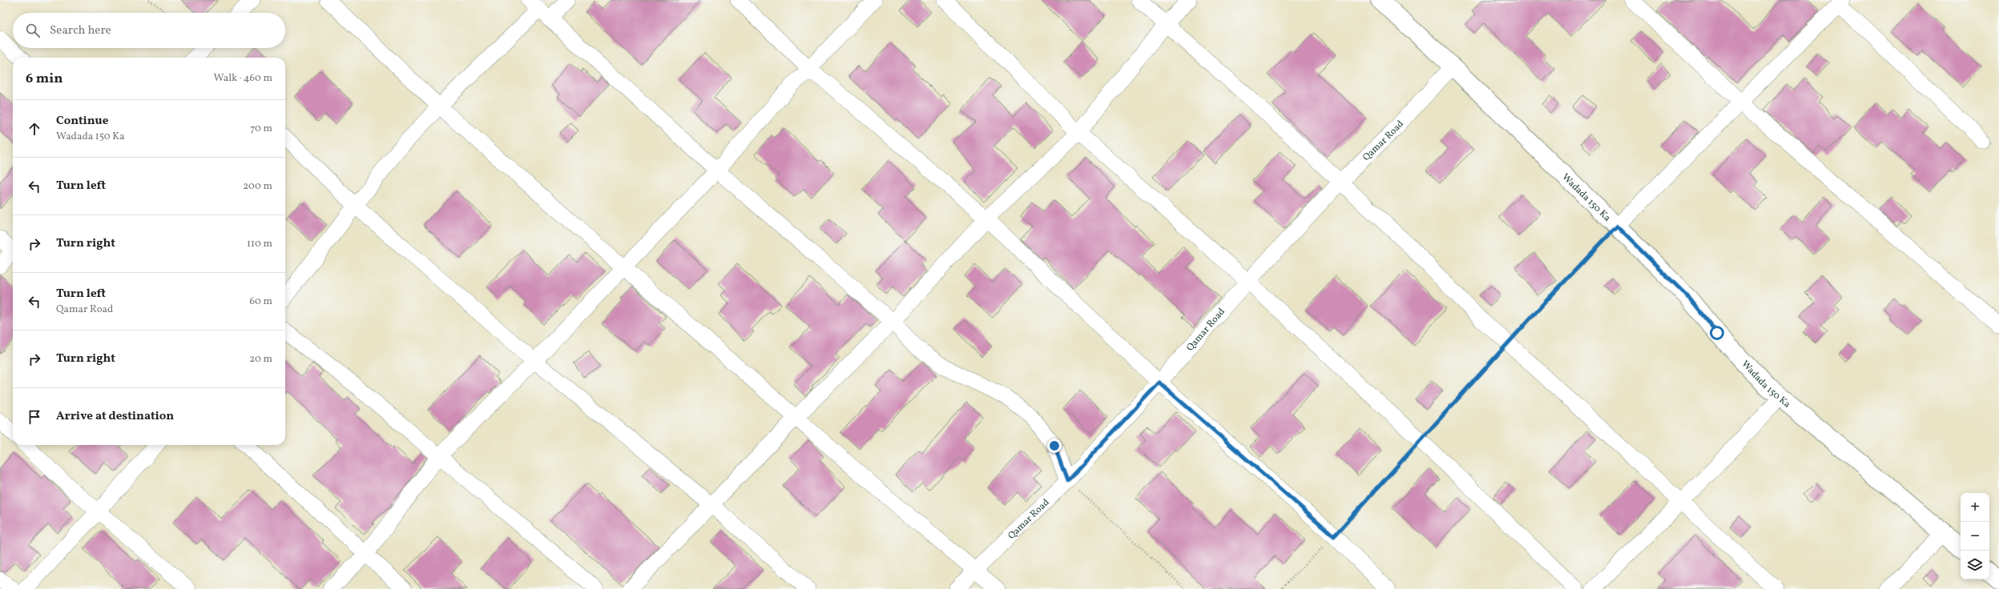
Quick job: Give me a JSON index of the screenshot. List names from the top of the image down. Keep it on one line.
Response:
{"streets":{"street":["Qamar Road","Wadada 150 Ka"]},"crossings":[["Qamar Road","Wadada 150 Ka"]],"page":{"search":"Search here","heading":["6 min","Walk · 460 m"],"list":[["Continue","Wadada 150 Ka","70 m"],["Turn left","200 m"],["Turn right","110 m"],["Turn left","Qamar Road","60 m"],["Turn right","20 m"],"Arrive at destination"],"map_buttons":["+","−"]}}
